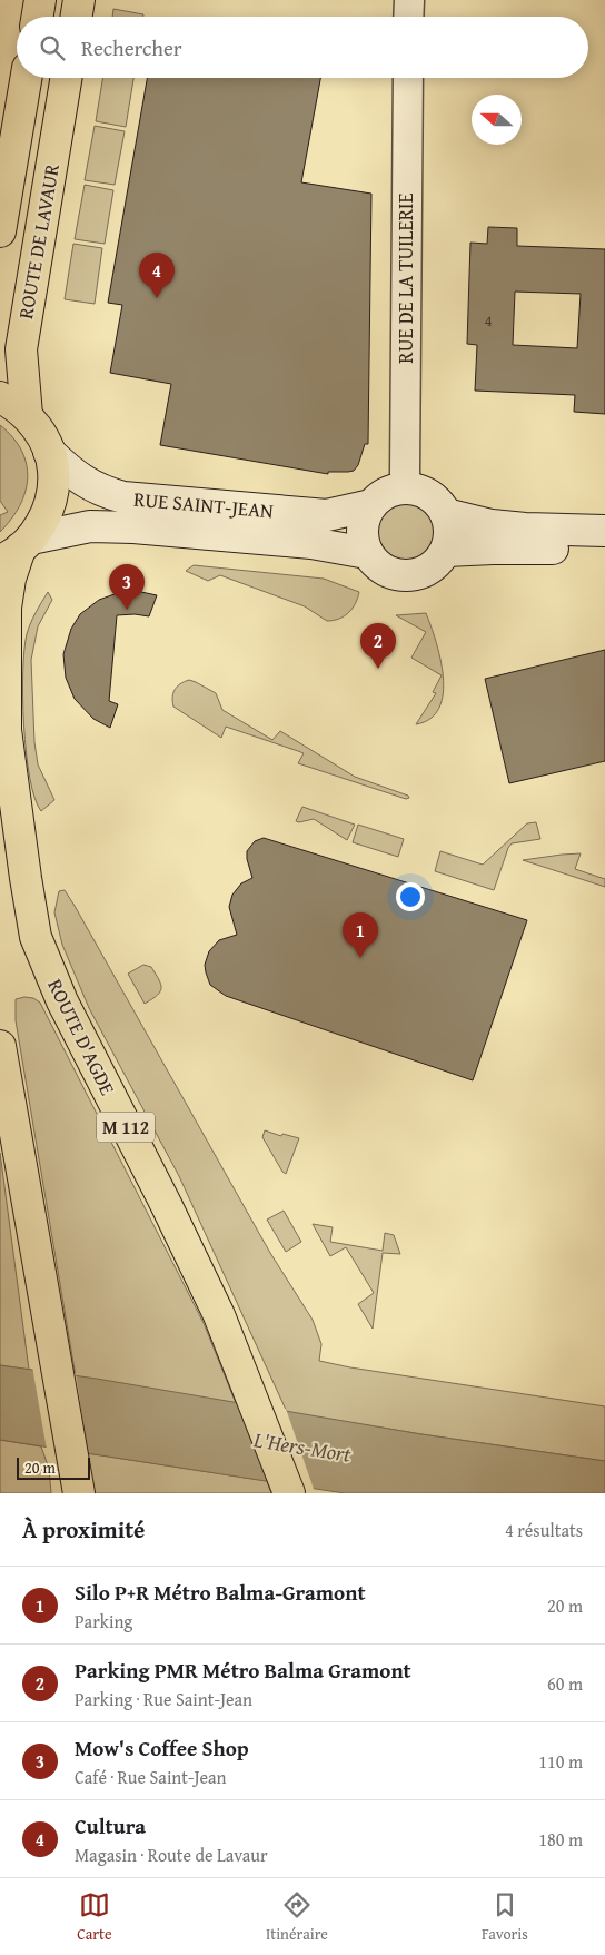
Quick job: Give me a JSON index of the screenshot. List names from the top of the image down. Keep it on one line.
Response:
{"streets":{"main road":["ROUTE DE LAVAUR","ROUTE D'AGDE","M 112"],"street":["RUE DE LA TUILERIE","RUE SAINT-JEAN"]},"crossings":[["ROUTE DE LAVAUR","ROUTE D'AGDE"],["RUE DE LA TUILERIE","RUE SAINT-JEAN"],["RUE SAINT-JEAN","ROUTE D'AGDE"]],"water":["L'Hers-Mort"],"house_numbers":["4"],"scale_bar":"20 m","north":"left","page":{"search":"Rechercher","pins":["4","3","2","1"],"scale":"20 m","heading":["À proximité","4 résultats"],"list":[{"mark":"1","name":"Silo P+R Métro Balma-Gramont","note":"Parking","value":"20 m"},{"mark":"2","name":"Parking PMR Métro Balma Gramont","note":"Parking · Rue Saint-Jean","value":"60 m"},{"mark":"3","name":"Mow's Coffee Shop","note":"Café · Rue Saint-Jean","value":"110 m"},{"mark":"4","name":"Cultura","note":"Magasin · Route de Lavaur","value":"180 m"}],"nav":["Carte","Itinéraire","Favoris"]}}
